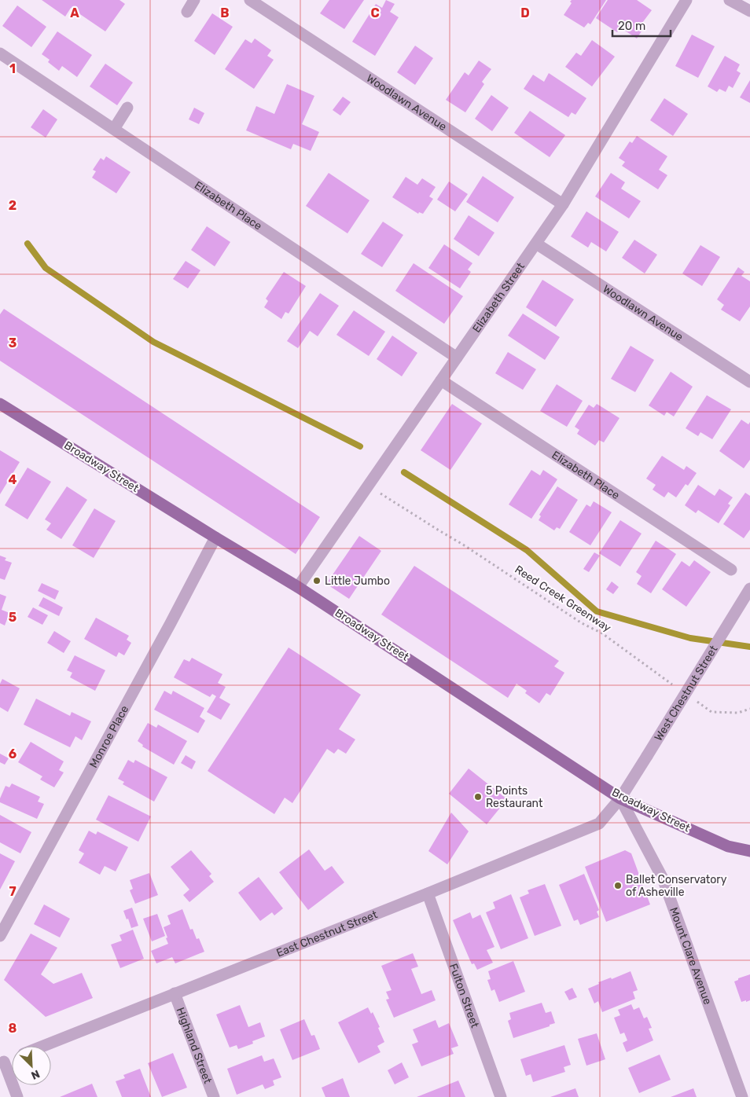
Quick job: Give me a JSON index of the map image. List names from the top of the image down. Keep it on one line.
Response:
{"streets":{"main road":["Broadway Street"],"street":["Woodlawn Avenue","Elizabeth Place","Elizabeth Street","West Chestnut Street","Monroe Place","East Chestnut Street","Mount Clare Avenue","Fulton Street","Highland Street"],"path":["Reed Creek Greenway"]},"crossings":[["Woodlawn Avenue","Elizabeth Street"],["Elizabeth Place","Elizabeth Street"],["Elizabeth Street","Broadway Street"],["Elizabeth Street","Reed Creek Greenway"],["Broadway Street","West Chestnut Street"],["Broadway Street","Monroe Place"],["Broadway Street","East Chestnut Street"],["Broadway Street","Mount Clare Avenue"],["West Chestnut Street","East Chestnut Street"],["West Chestnut Street","Mount Clare Avenue"],["East Chestnut Street","Mount Clare Avenue"],["East Chestnut Street","Fulton Street"],["East Chestnut Street","Highland Street"]],"places":["Little Jumbo","5 Points Restaurant","Ballet Conservatory of Asheville"],"scale_bar":"20 m","north":"bottom right","grid":{"columns":["A","B","C","D"],"rows":["1","2","3","4","5","6","7","8"]}}
